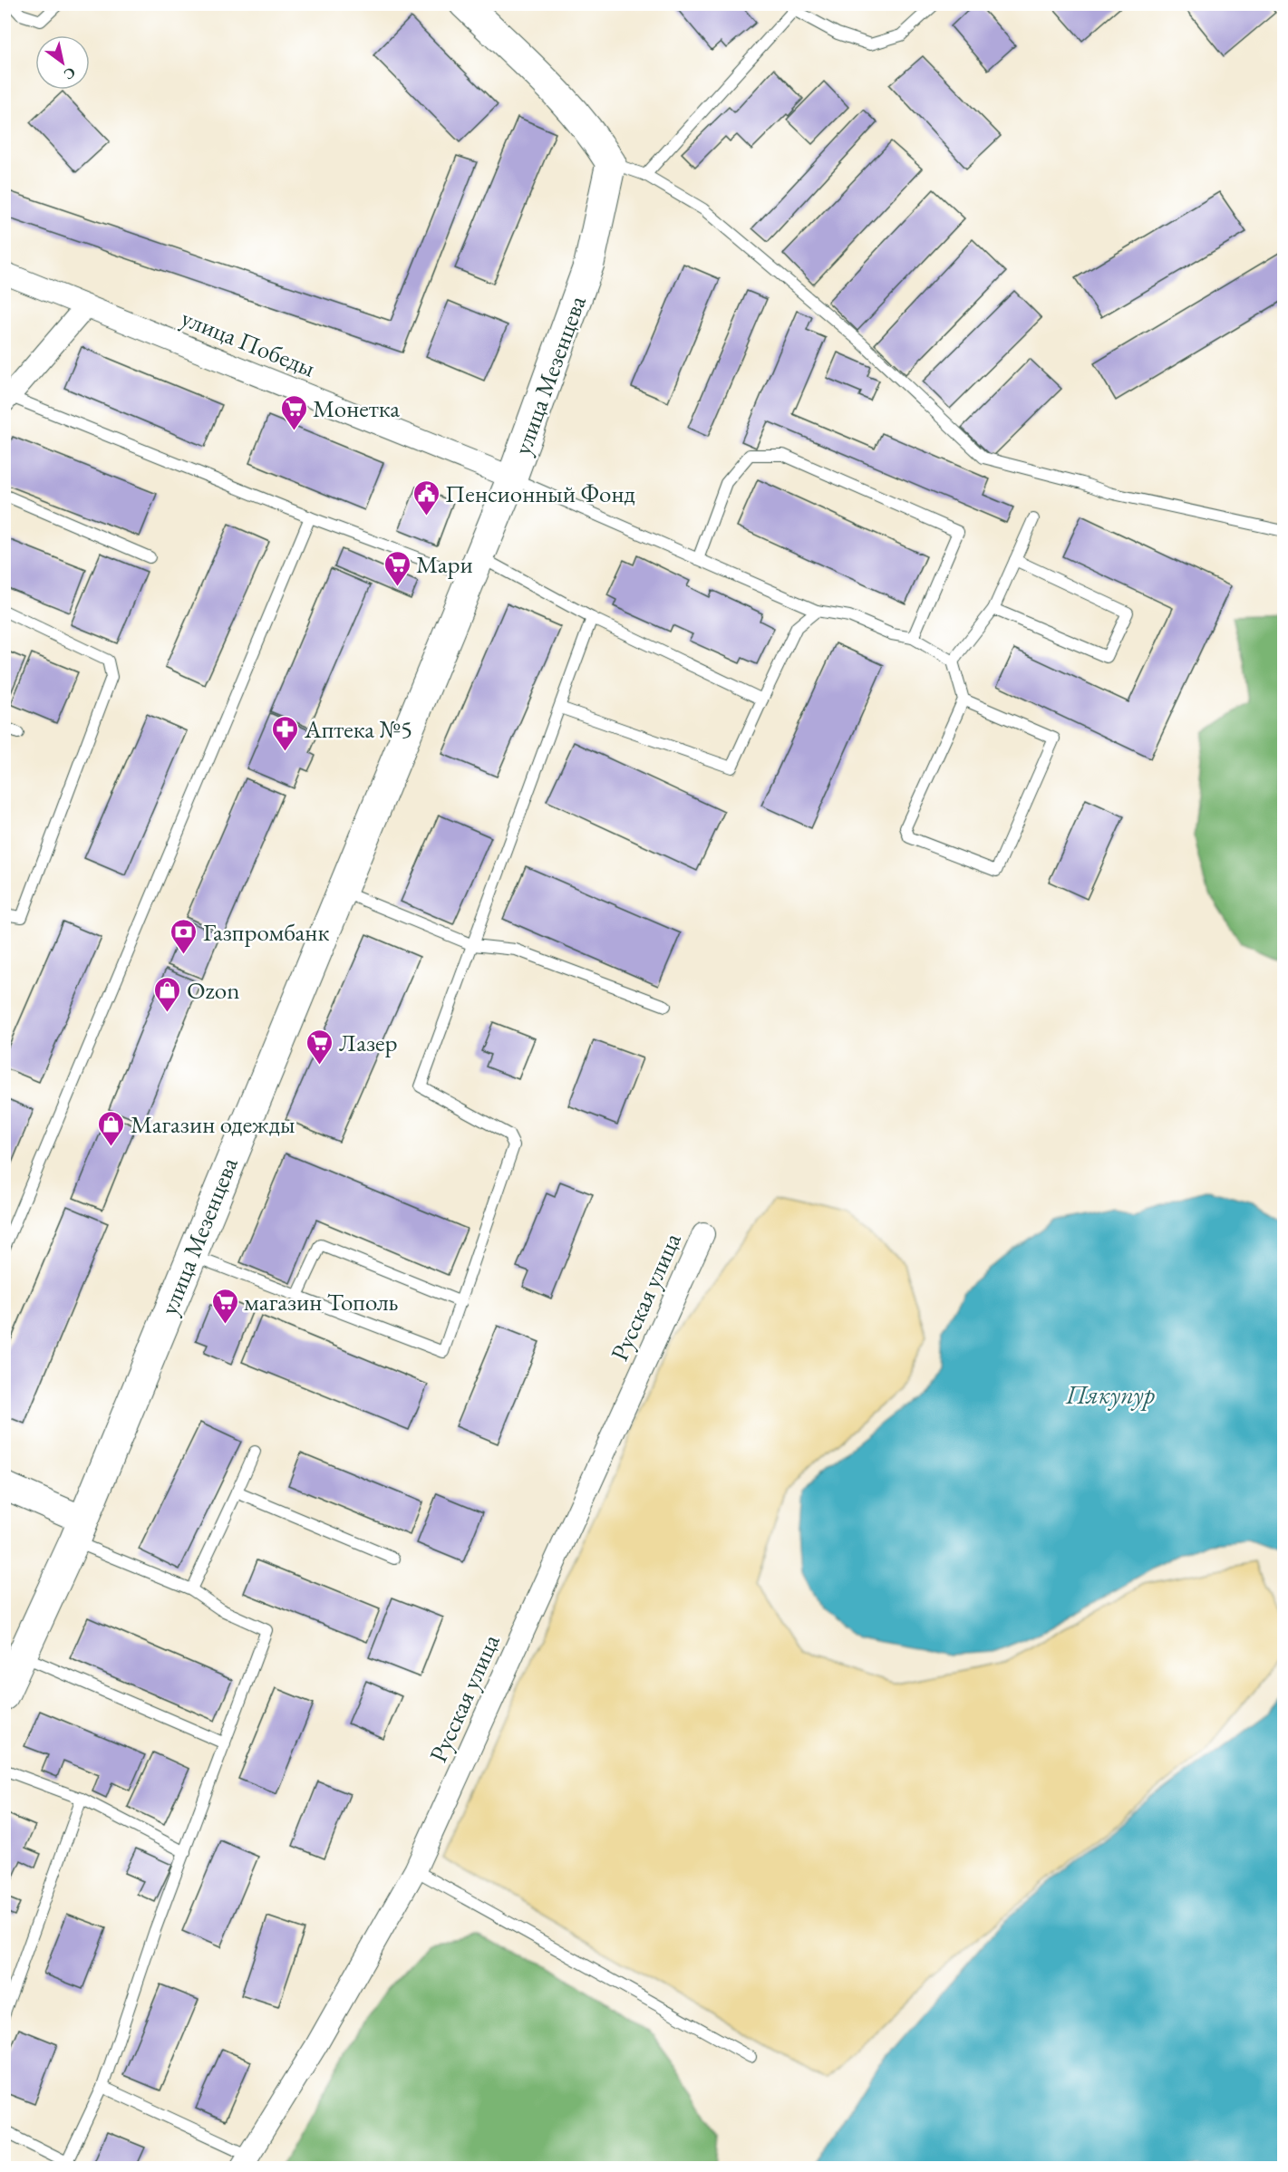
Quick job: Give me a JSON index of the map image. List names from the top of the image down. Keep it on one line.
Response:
{"streets":{"main road":["улица Мезенцева"],"street":["улица Победы","Русская улица"]},"crossings":[["улица Победы","улица Мезенцева"]],"water":["Пякупур"],"places":{"supermarket":["Монетка","Мари","Лазер","магазин Тополь"],"public building":["Пенсионный Фонд"],"pharmacy":["Аптека №5"],"bank":["Газпромбанк"],"shop":["Ozon","Магазин одежды"]},"north":"bottom right"}
